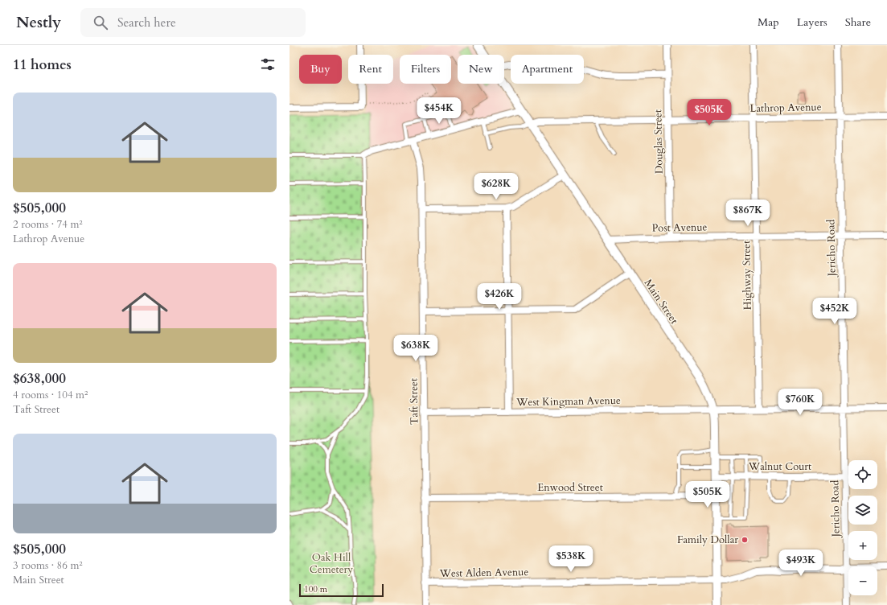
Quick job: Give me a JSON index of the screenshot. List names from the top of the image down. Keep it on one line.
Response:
{"streets":{"street":["Lathrop Avenue","Douglas Street","Post Avenue","Jericho Road","Highway Street","Main Street","Taft Street","West Kingman Avenue","Walnut Court","Enwood Street","West Alden Avenue"]},"crossings":[["Lathrop Avenue","Douglas Street"],["Lathrop Avenue","Jericho Road"],["Lathrop Avenue","Highway Street"],["Lathrop Avenue","Main Street"],["Douglas Street","Post Avenue"],["Post Avenue","Jericho Road"],["Post Avenue","Highway Street"],["Post Avenue","Main Street"],["Jericho Road","West Kingman Avenue"],["Jericho Road","Walnut Court"],["Jericho Road","West Alden Avenue"],["Highway Street","West Kingman Avenue"],["Main Street","West Kingman Avenue"],["Main Street","Walnut Court"],["Main Street","Enwood Street"],["Main Street","West Alden Avenue"],["Taft Street","West Kingman Avenue"],["Taft Street","Enwood Street"],["Taft Street","West Alden Avenue"]],"parks":["Oak Hill Cemetery"],"places":["Family Dollar"],"scale_bar":"100 m","page":{"header":"Nestly","search":"Search here","nav":["Map","Layers","Share"],"heading":"11 homes","chip":["Buy","Rent","Filters","New","Apartment"],"list":[{"name":"$505,000","note":"2 rooms · 74 m² · Lathrop Avenue"},{"name":"$638,000","note":"4 rooms · 104 m² · Taft Street"},{"name":"$505,000","note":"3 rooms · 86 m² · Main Street"}],"price":["$454K","$505K","$628K","$867K","$426K","$452K","$638K","$760K","$505K","$538K","$493K"],"map_buttons":["+","−"],"scale":"100 m"}}
